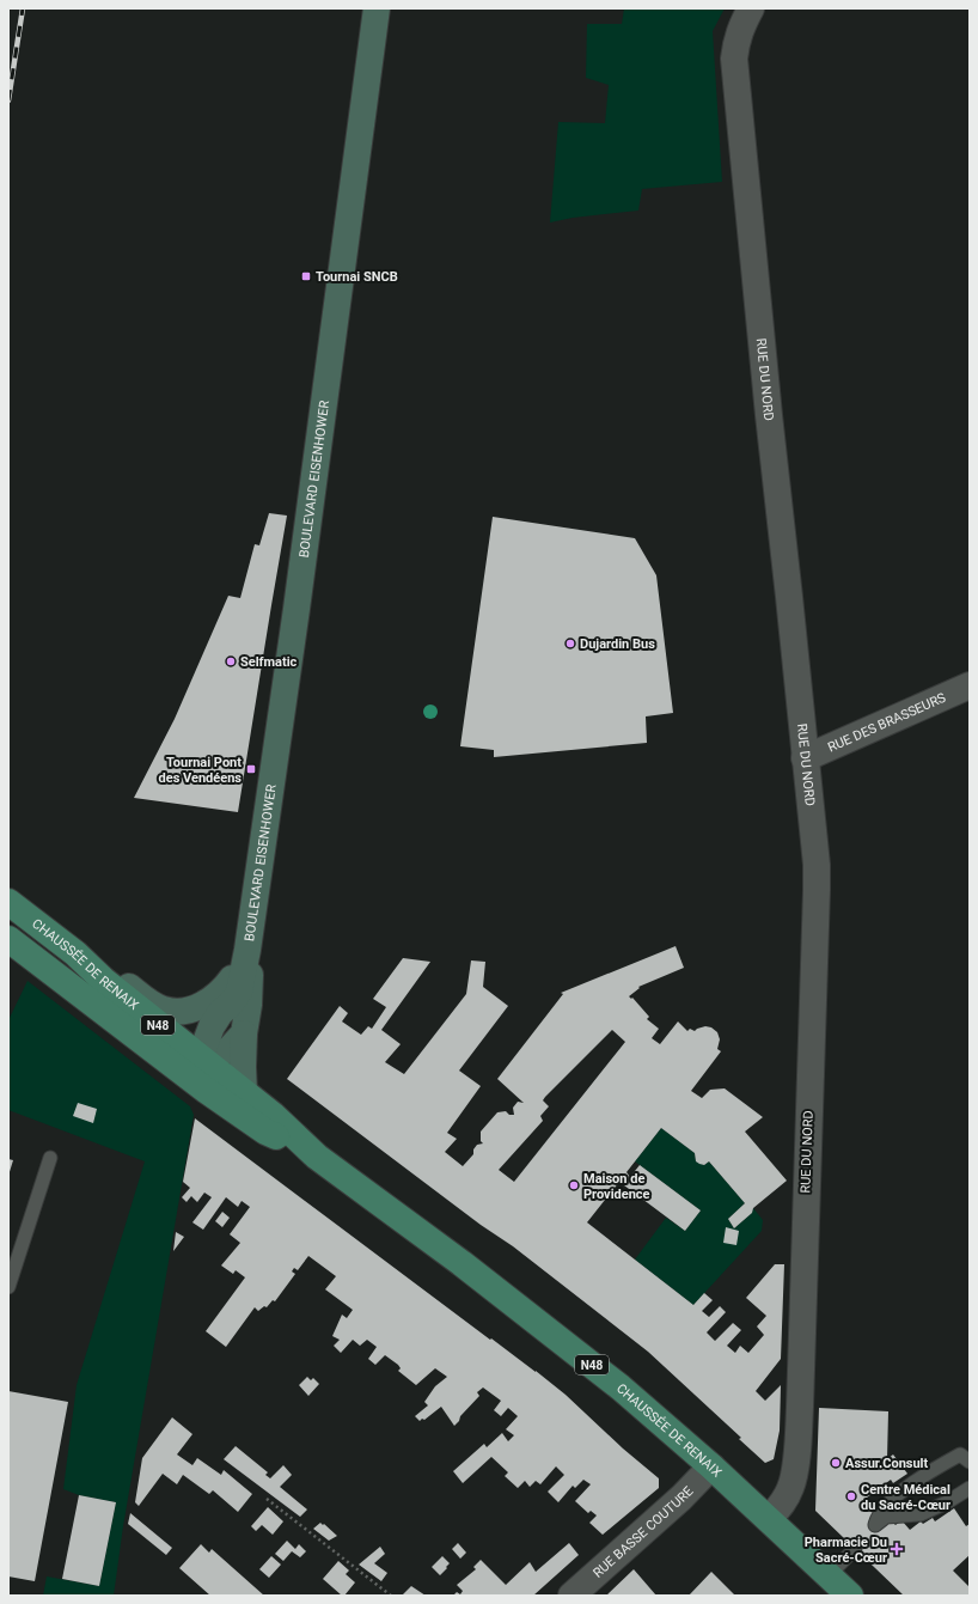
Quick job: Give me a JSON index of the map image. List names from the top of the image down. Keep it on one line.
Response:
{"streets":{"main road":["CHAUSSÉE DE RENAIX","N48"],"street":["RUE DU NORD","BOULEVARD EISENHOWER","RUE DES BRASSEURS","RUE BASSE COUTURE"]},"crossings":[["RUE DU NORD","RUE DES BRASSEURS"],["RUE DU NORD","CHAUSSÉE DE RENAIX"],["BOULEVARD EISENHOWER","CHAUSSÉE DE RENAIX"],["CHAUSSÉE DE RENAIX","RUE BASSE COUTURE"]],"places":{"transit":["Tournai SNCB","Tournai Pont des Vendéens"],"other":["Dujardin Bus","Selfmatic","Maison de Providence","Assur.Consult","Centre Médical du Sacré-Cœur"],"health":["Pharmacie Du Sacré-Cœur"]}}
